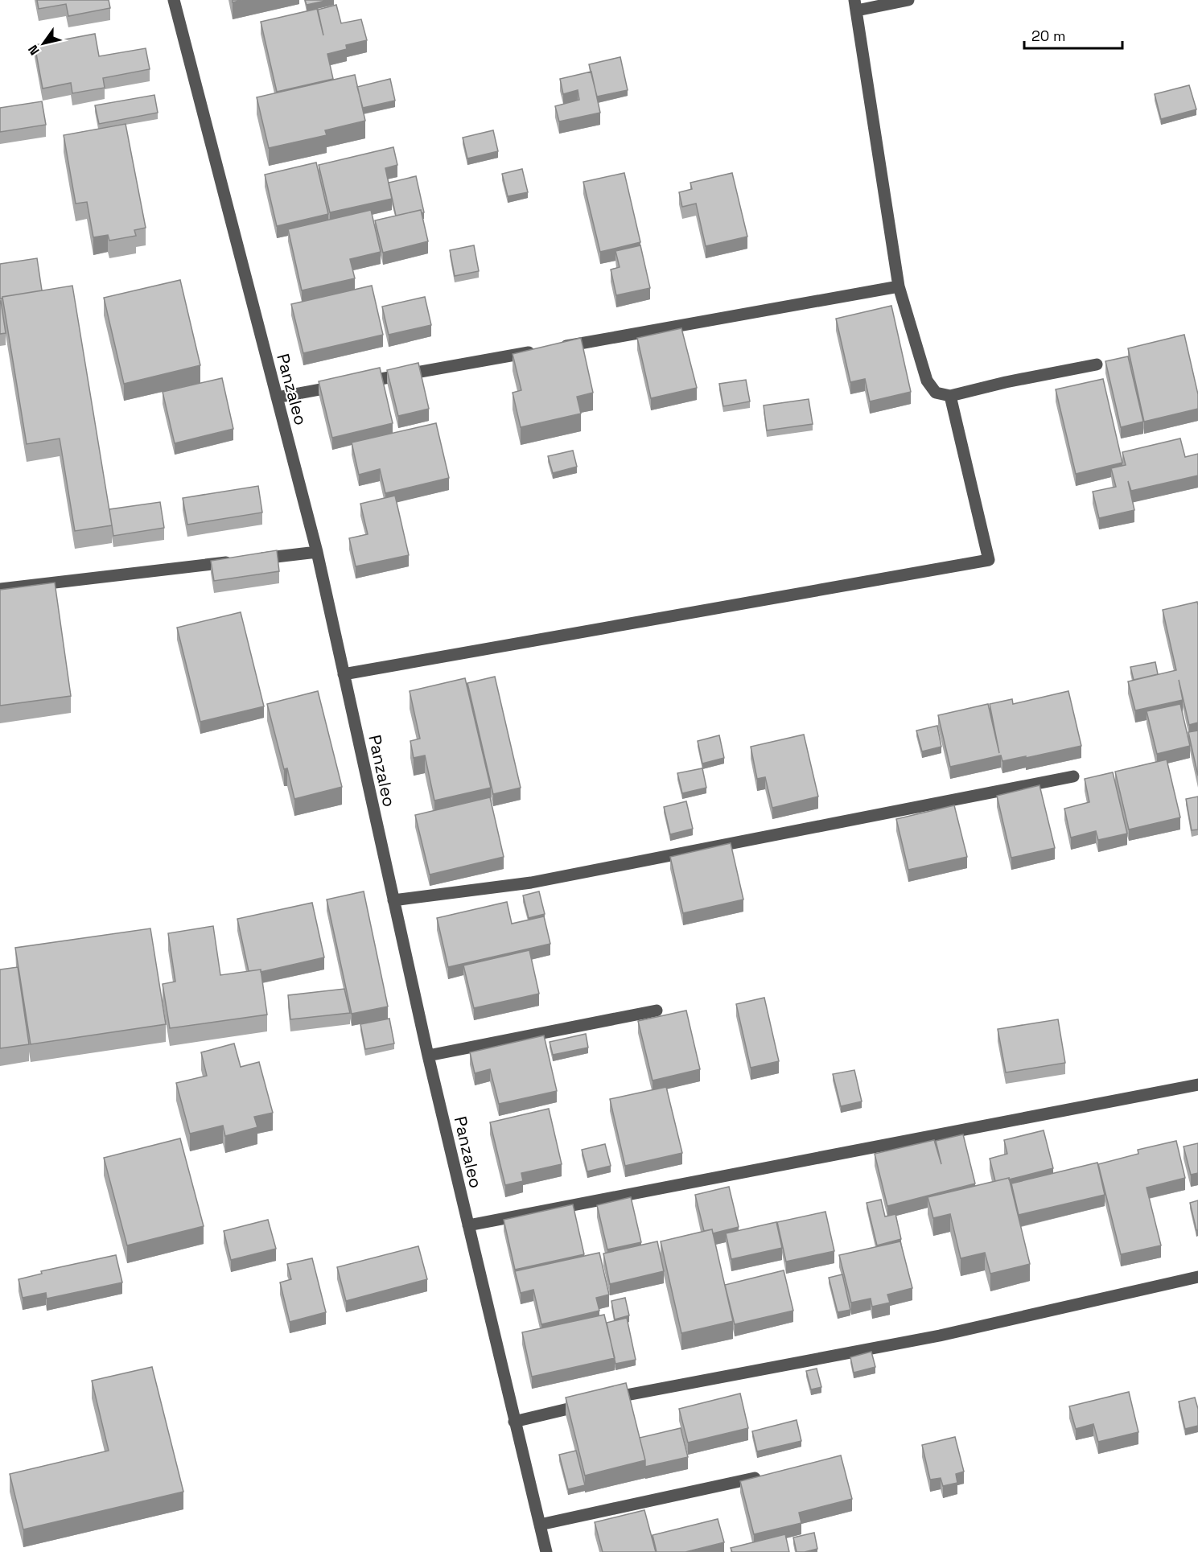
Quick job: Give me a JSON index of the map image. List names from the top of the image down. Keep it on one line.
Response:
{"streets":{"street":["Panzaleo"]},"scale_bar":"20 m","north":"bottom left"}
